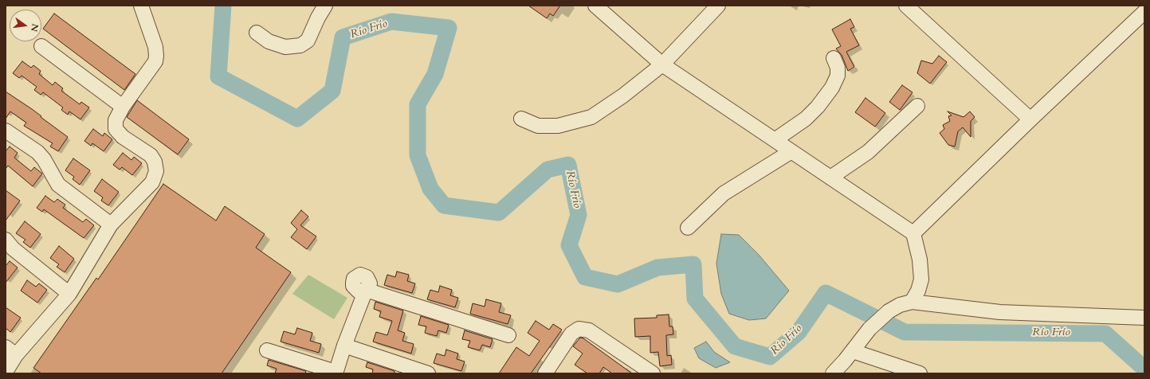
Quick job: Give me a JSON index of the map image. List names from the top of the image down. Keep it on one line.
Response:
{"water":["Río Frío"],"north":"right"}
